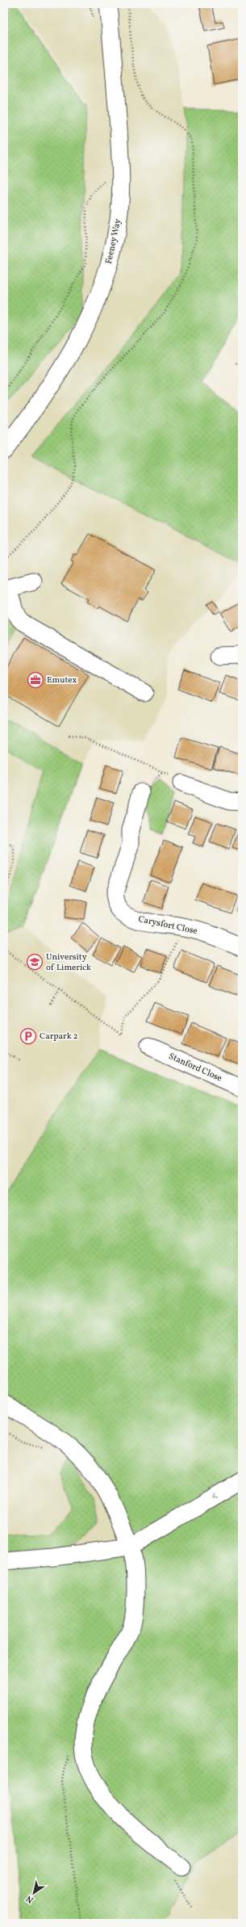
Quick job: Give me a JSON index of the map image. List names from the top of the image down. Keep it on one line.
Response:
{"streets":{"street":["Feeney Way","Carysfort Close","Stanford Close"]},"places":{"office":["Emutex"],"school or university":["University of Limerick"],"parking":["Carpark 2"]},"north":"bottom left"}
